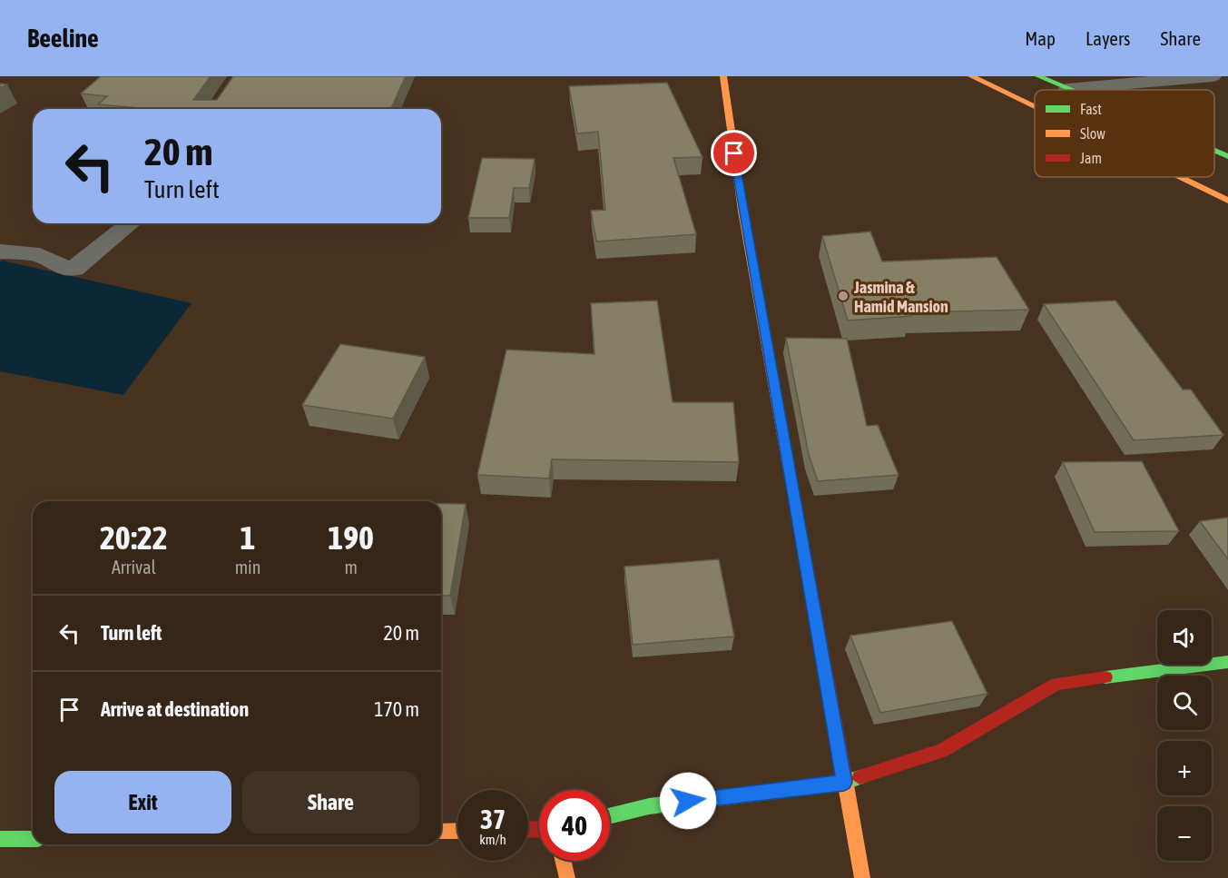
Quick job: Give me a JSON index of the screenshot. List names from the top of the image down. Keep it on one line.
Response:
{"places":["Jasmina & Hamid Mansion"],"legend":["Fast","Slow","Jam"],"page":{"header":"Beeline","nav":["Map","Layers","Share"],"turn":["20 m","Turn left"],"eta":["20:22","Arrival","1","min","190","m"],"list":[{"name":"Turn left","value":"20 m"},{"name":"Arrive at destination","value":"170 m"}],"map_buttons":["+","−"],"buttons":["Exit","Share"],"speed":"37 km/h","limit":"40"}}
